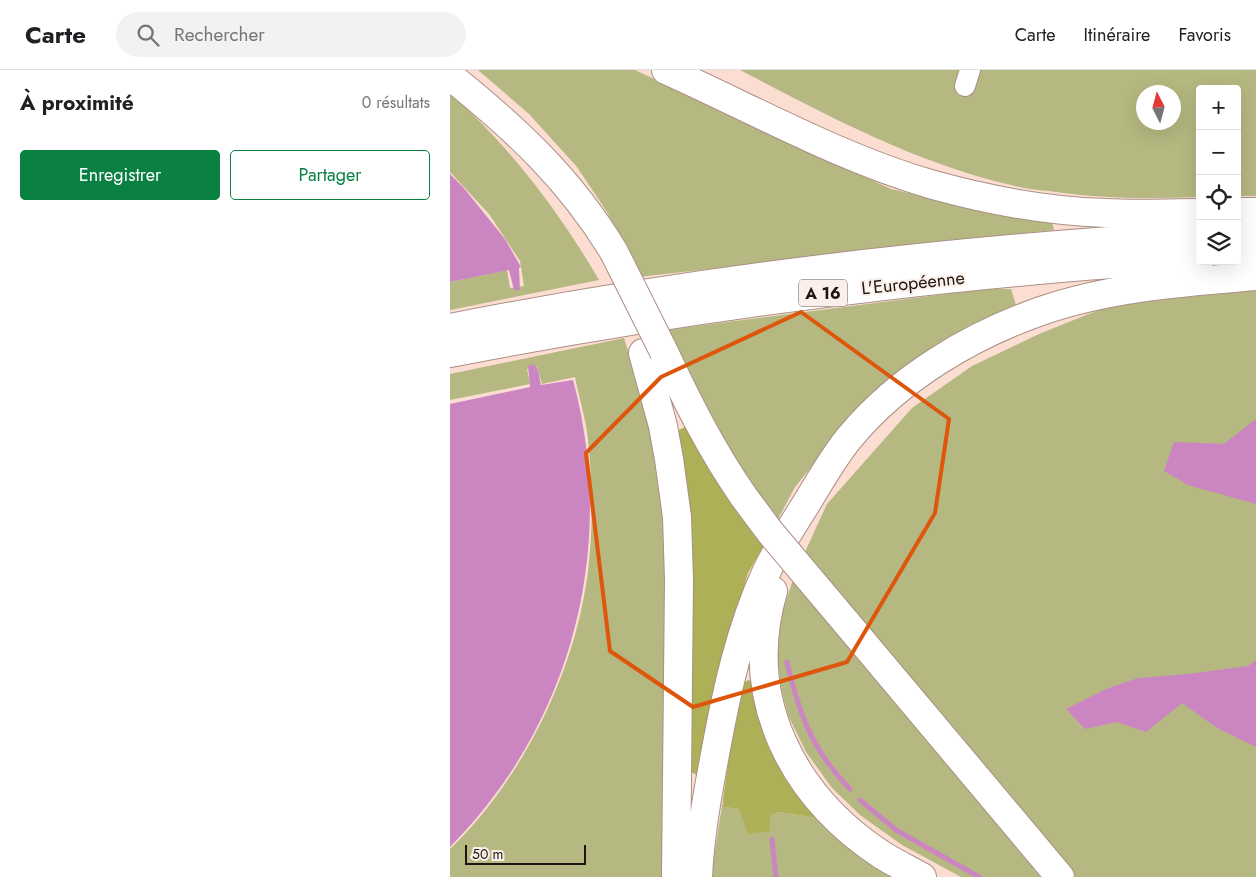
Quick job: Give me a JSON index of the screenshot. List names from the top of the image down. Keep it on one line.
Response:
{"streets":{"highway":["L'Européenne","A 16"]},"scale_bar":"50 m","north":"top","page":{"header":"Carte","search":"Rechercher","nav":["Carte","Itinéraire","Favoris"],"heading":["À proximité","0 résultats"],"map_buttons":["+","−"],"buttons":["Enregistrer","Partager"],"scale":"50 m"}}
